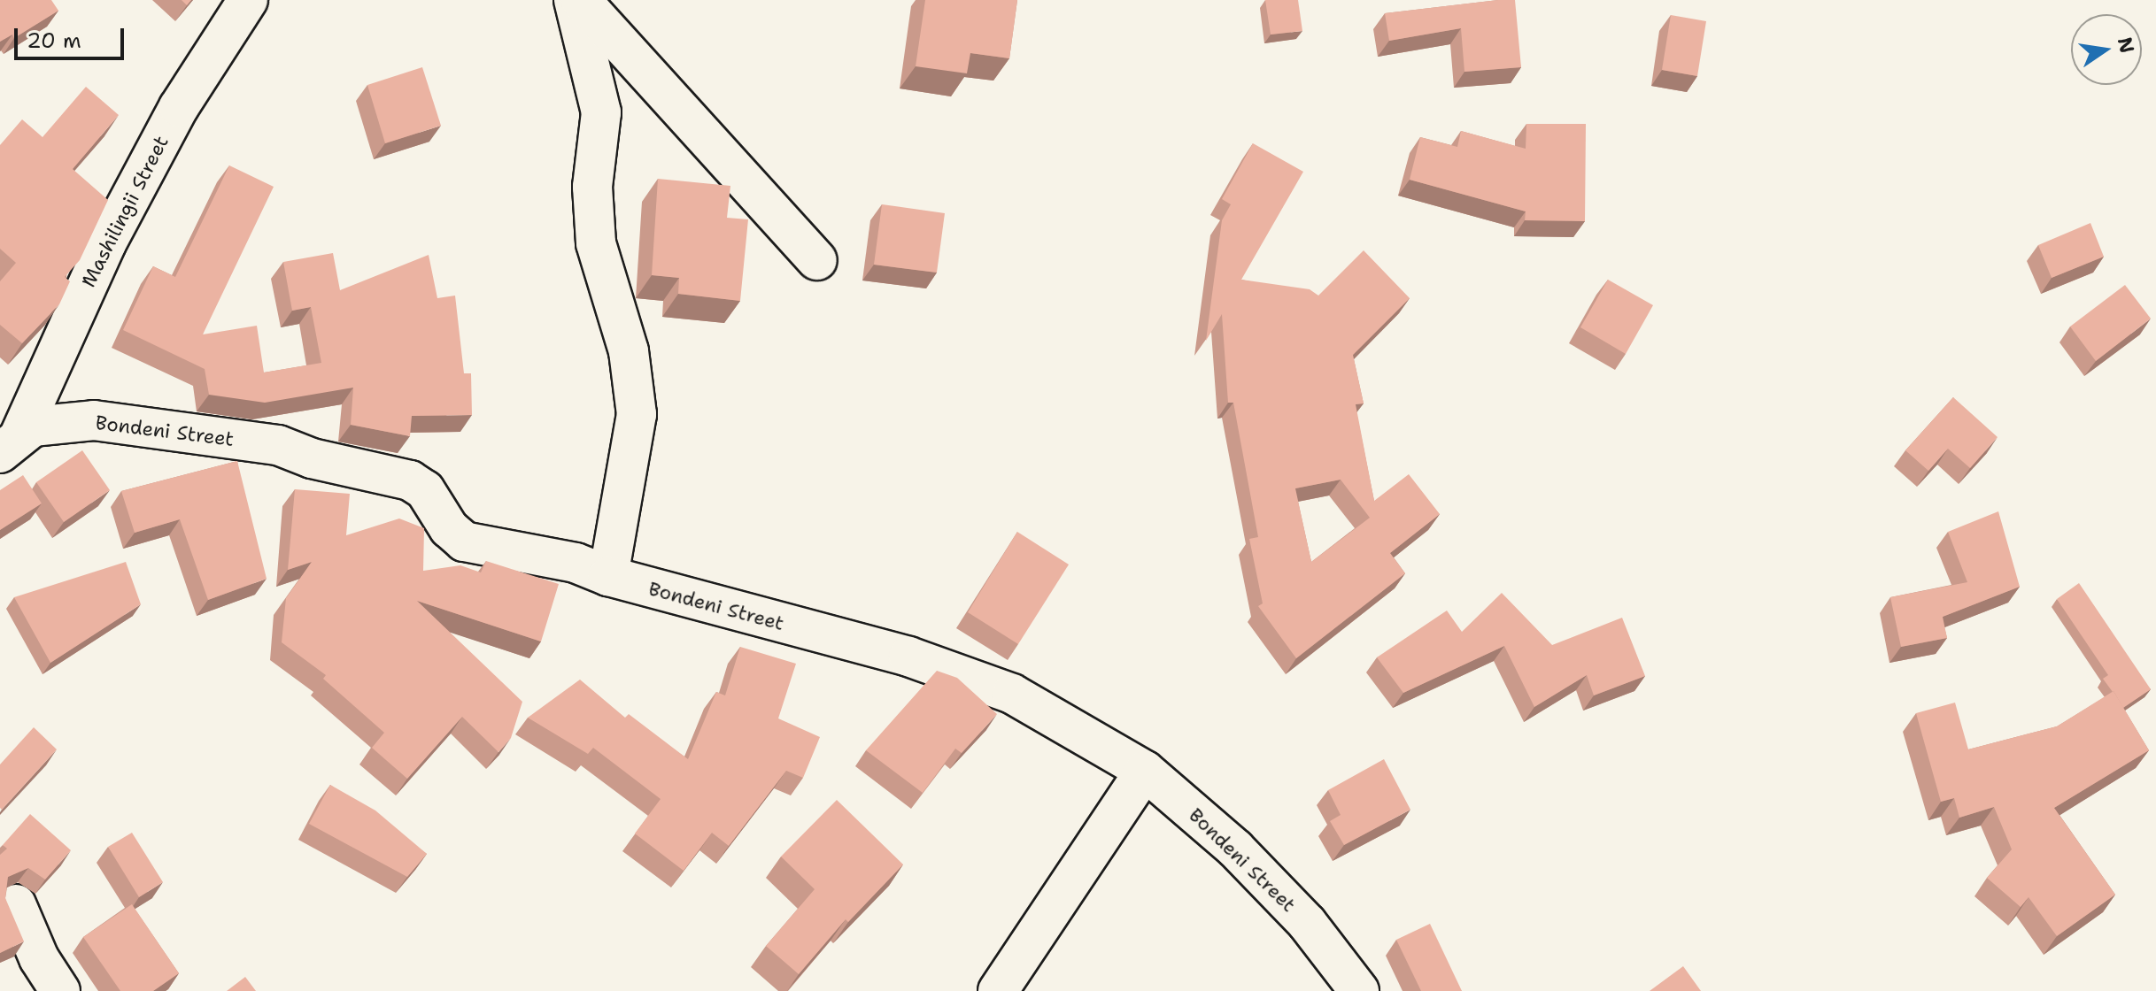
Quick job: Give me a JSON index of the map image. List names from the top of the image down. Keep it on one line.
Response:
{"streets":{"street":["Mashilingii Street","Bondeni Street"]},"crossings":[["Mashilingii Street","Bondeni Street"]],"scale_bar":"20 m","north":"right"}
